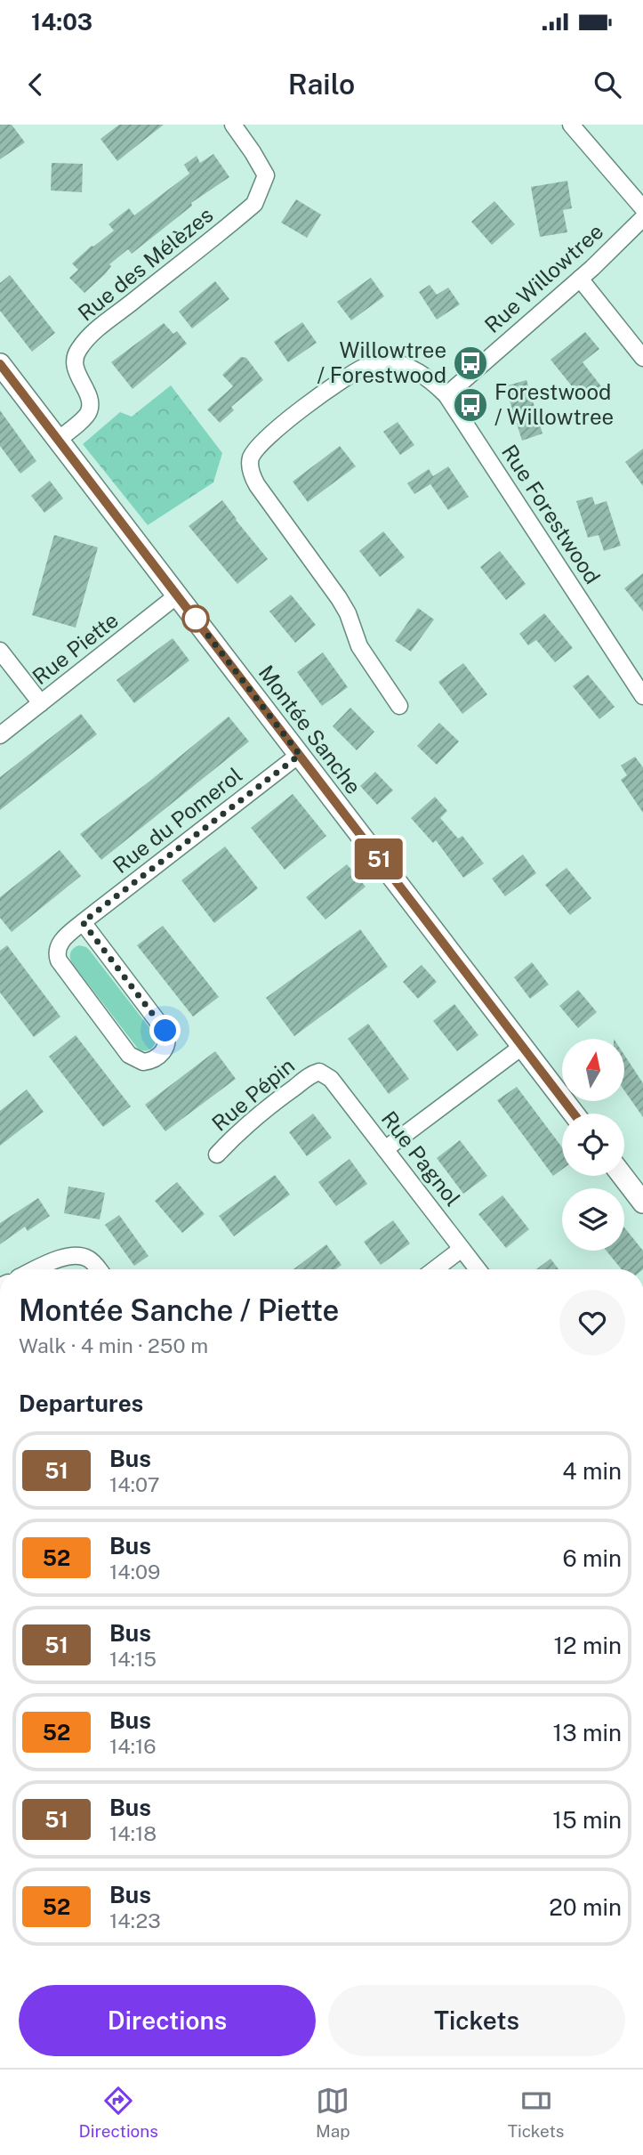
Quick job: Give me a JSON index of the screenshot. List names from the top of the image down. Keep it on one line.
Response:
{"streets":{"street":["Rue des Mélèzes","Rue Willowtree","Rue Forestwood","Rue Piette","Montée Sanche","Rue du Pomerol","Rue Pépin","Rue Pagnol"]},"crossings":[["Rue des Mélèzes","Montée Sanche"],["Rue Willowtree","Rue Forestwood"],["Rue Piette","Montée Sanche"],["Montée Sanche","Rue du Pomerol"],["Rue Pépin","Rue Pagnol"]],"places":{"bus stop":["Willowtree / Forestwood","Forestwood / Willowtree"]},"lines":["bus line 51"],"north":"top","page":{"status":"14:03","header":"Railo","on_map":"51","heading":[["Montée Sanche / Piette","Walk · 4 min · 250 m"],"Departures"],"list":[{"mark":"51","name":"Bus","note":"14:07","value":"4 min"},{"mark":"52","name":"Bus","note":"14:09","value":"6 min"},{"mark":"51","name":"Bus","note":"14:15","value":"12 min"},{"mark":"52","name":"Bus","note":"14:16","value":"13 min"},{"mark":"51","name":"Bus","note":"14:18","value":"15 min"},{"mark":"52","name":"Bus","note":"14:23","value":"20 min"}],"buttons":["Directions","Tickets"],"tabs":["Directions","Map","Tickets"]}}
